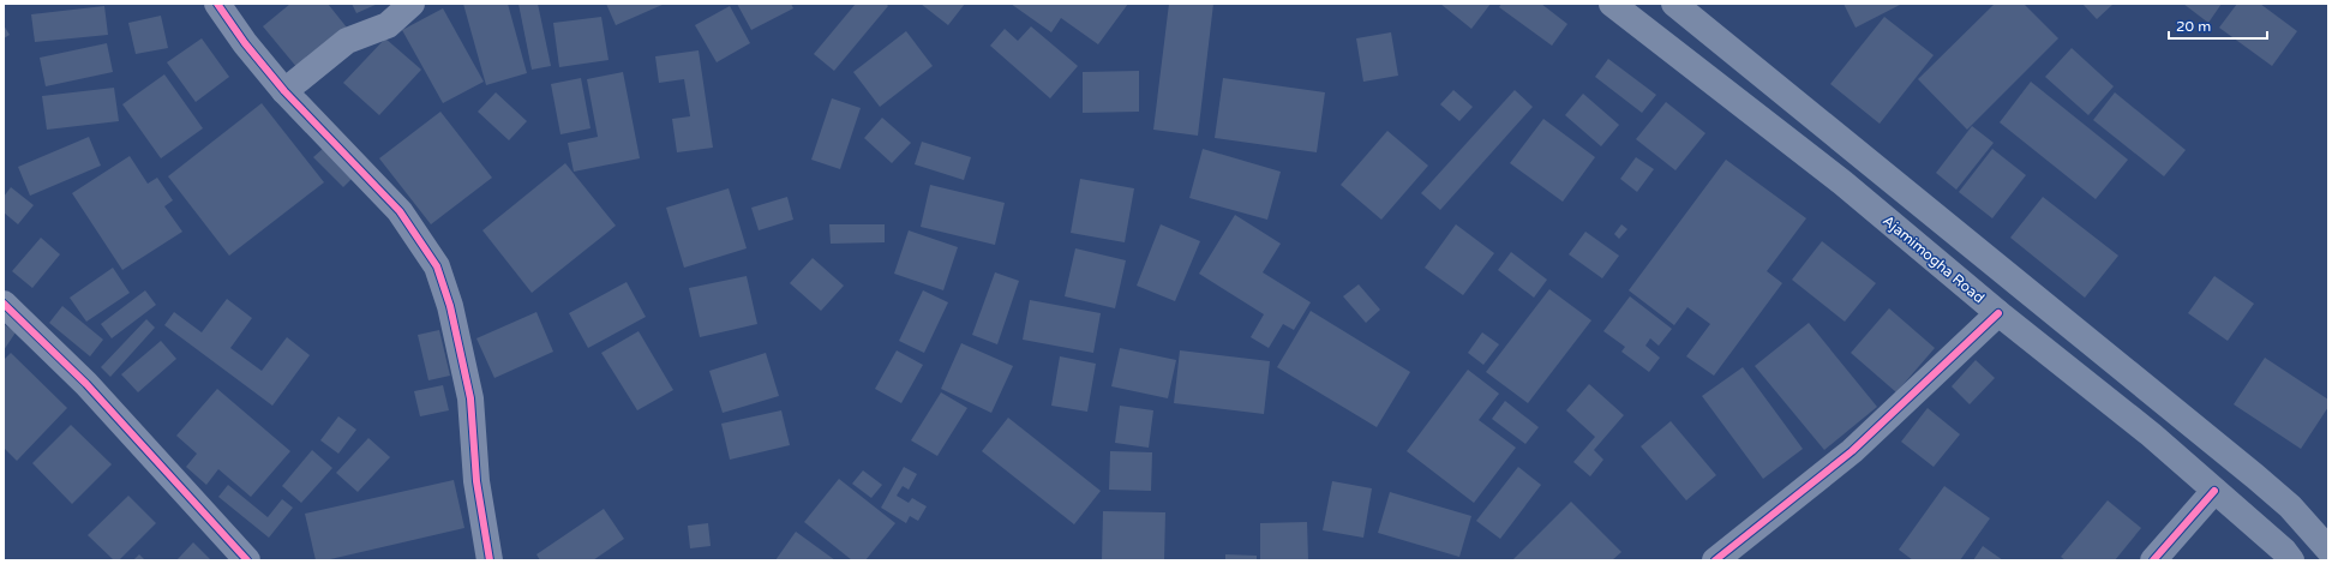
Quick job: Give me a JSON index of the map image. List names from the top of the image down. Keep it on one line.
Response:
{"streets":{"main road":["Ajamimogha Road"]},"scale_bar":"20 m"}
